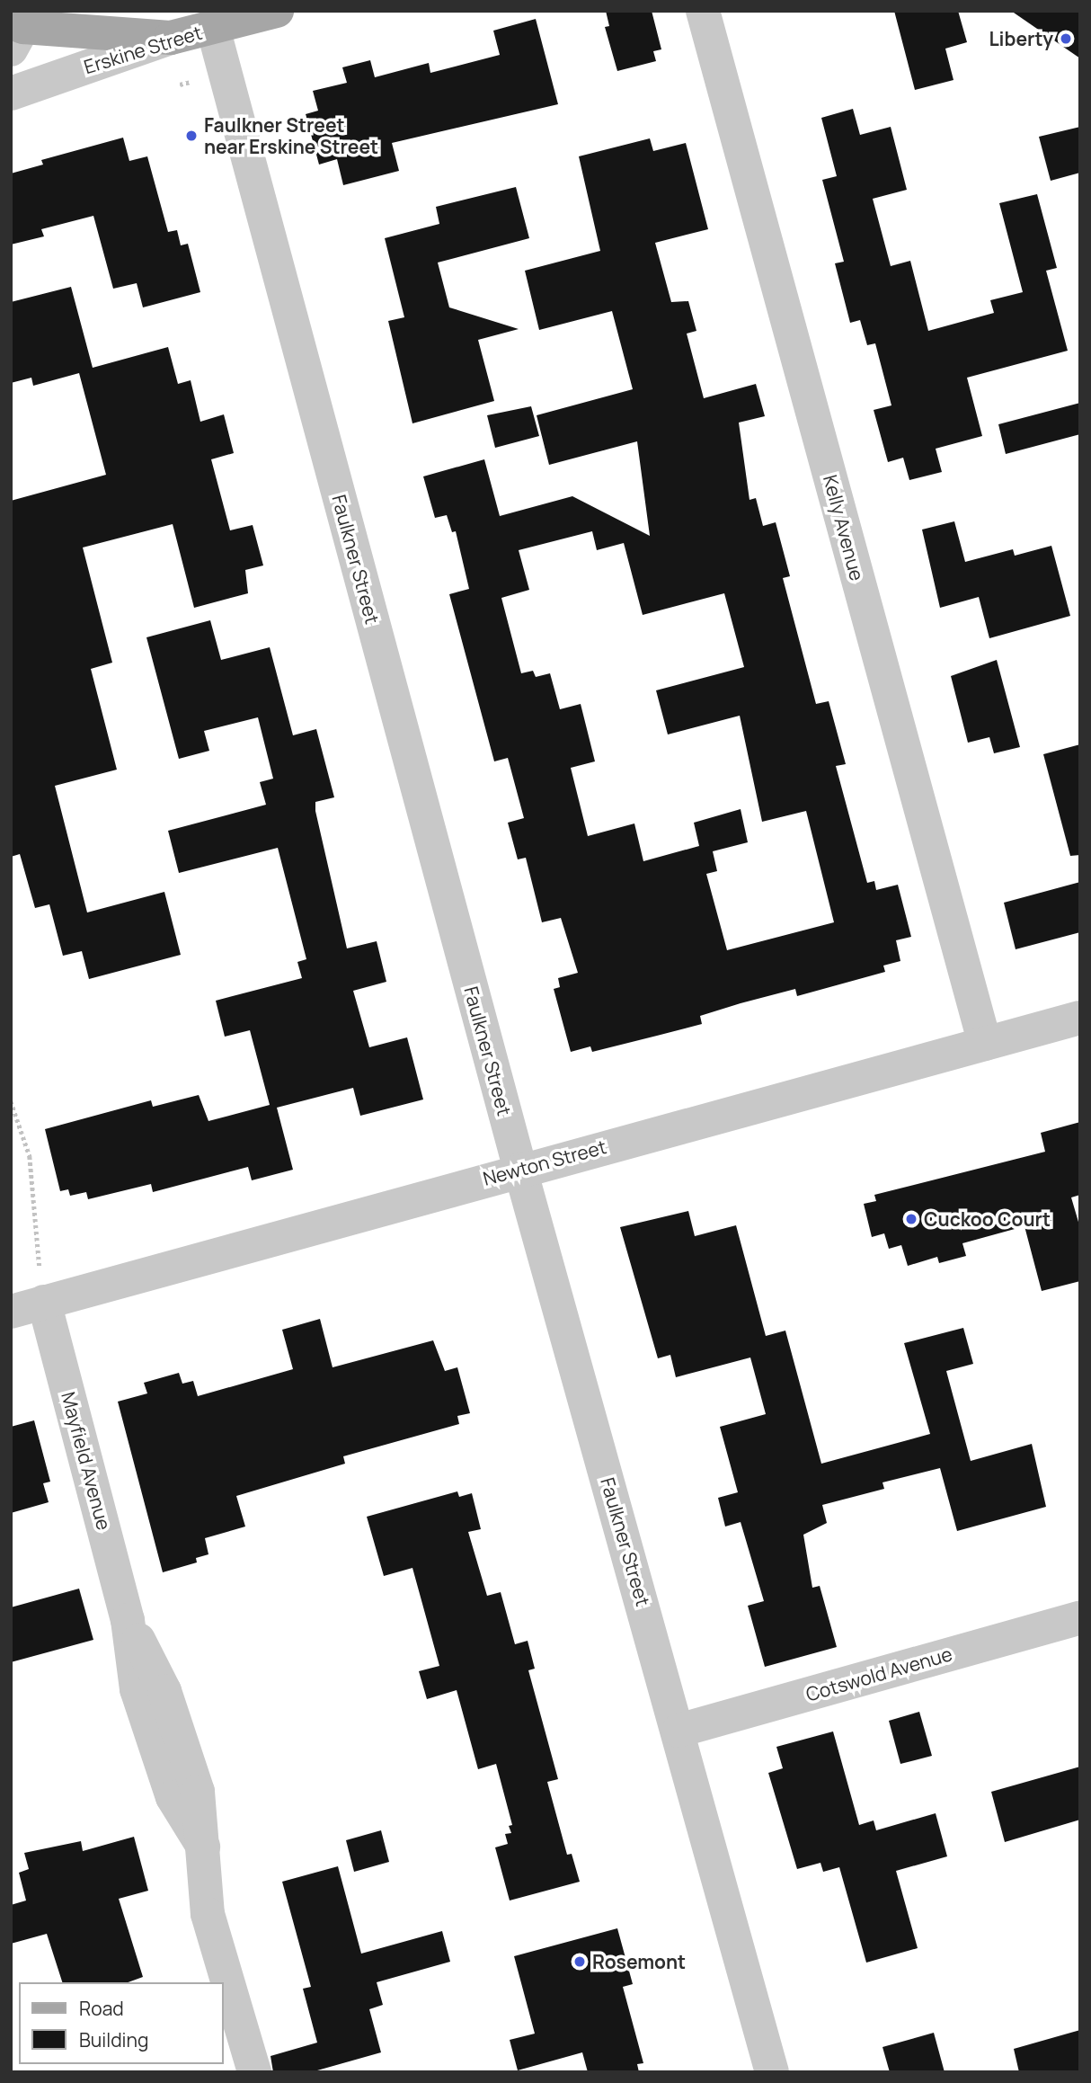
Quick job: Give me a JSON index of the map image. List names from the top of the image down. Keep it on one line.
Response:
{"streets":{"main road":["Erskine Street"],"street":["Kelly Avenue","Faulkner Street","Newton Street","Mayfield Avenue","Cotswold Avenue"]},"crossings":[["Erskine Street","Faulkner Street"],["Kelly Avenue","Newton Street"],["Faulkner Street","Newton Street"],["Faulkner Street","Cotswold Avenue"],["Newton Street","Mayfield Avenue"]],"places":["Liberty","Faulkner Street near Erskine Street","Cuckoo Court","Rosemont"],"legend":["Road","Building"]}
